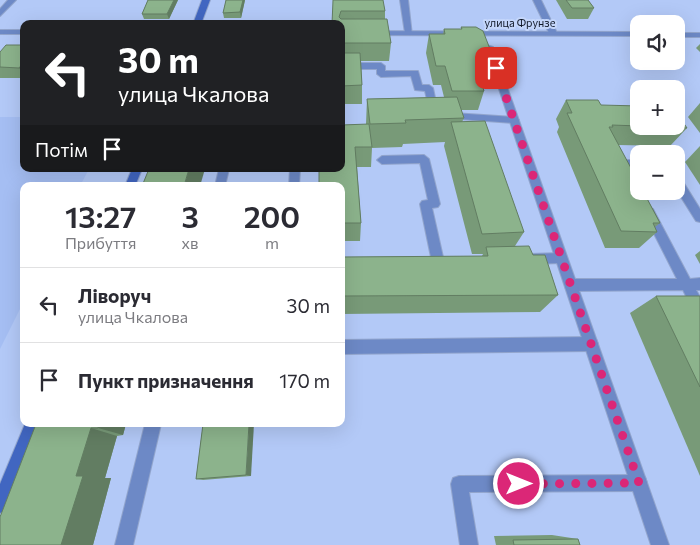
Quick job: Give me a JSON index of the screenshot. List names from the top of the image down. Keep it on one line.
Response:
{"streets":{"street":["улица Фрунзе"]},"page":{"map_buttons":["+","−"],"turn":["30 m","улица Чкалова"],"then":"Потім","eta":["13:27","Прибуття","3","хв","200","m"],"list":[{"name":"Ліворуч","note":"улица Чкалова","value":"30 m"},{"name":"Пункт призначення","value":"170 m"}]}}
